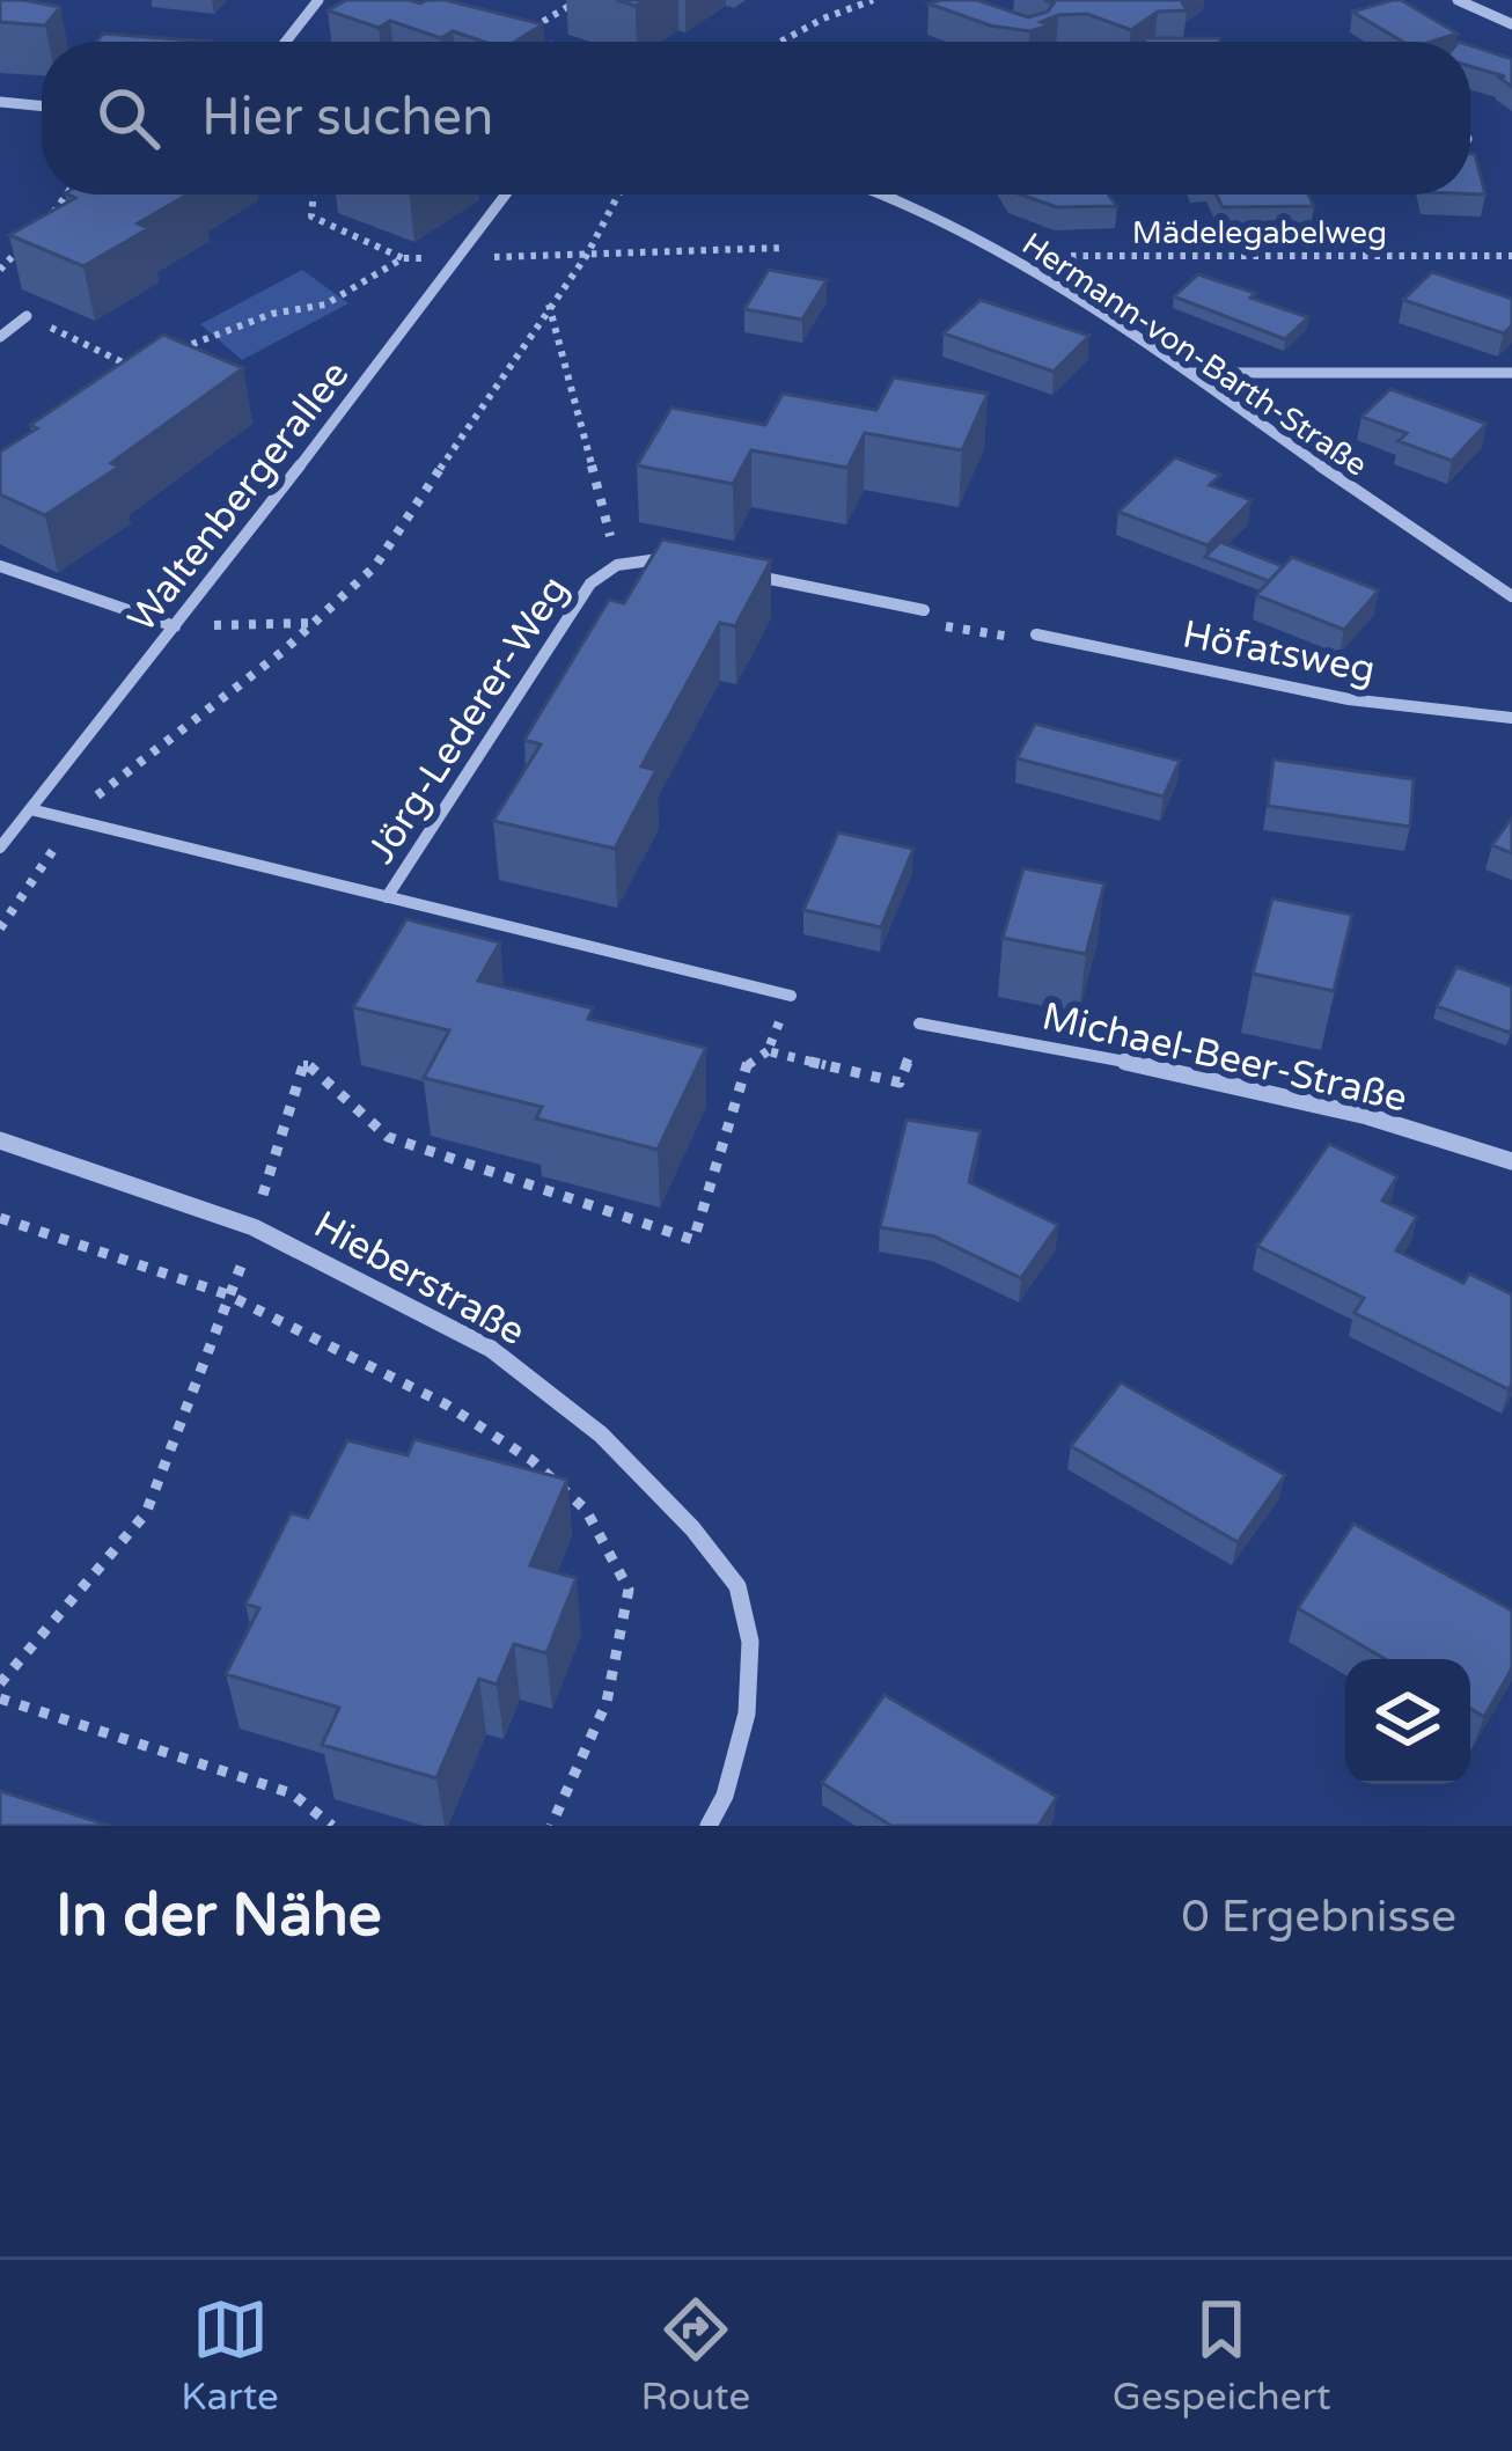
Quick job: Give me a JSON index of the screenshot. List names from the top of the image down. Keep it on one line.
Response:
{"streets":{"street":["Hermann-von-Barth-Straße","Waltenbergerallee","Höfatsweg","Jörg-Lederer-Weg","Michael-Beer-Straße","Hieberstraße"],"path":["Mädelegabelweg"]},"crossings":[["Mädelegabelweg","Hermann-von-Barth-Straße"],["Waltenbergerallee","Jörg-Lederer-Weg"]],"page":{"search":"Hier suchen","heading":["In der Nähe","0 Ergebnisse"],"nav":["Karte","Route","Gespeichert"]}}
